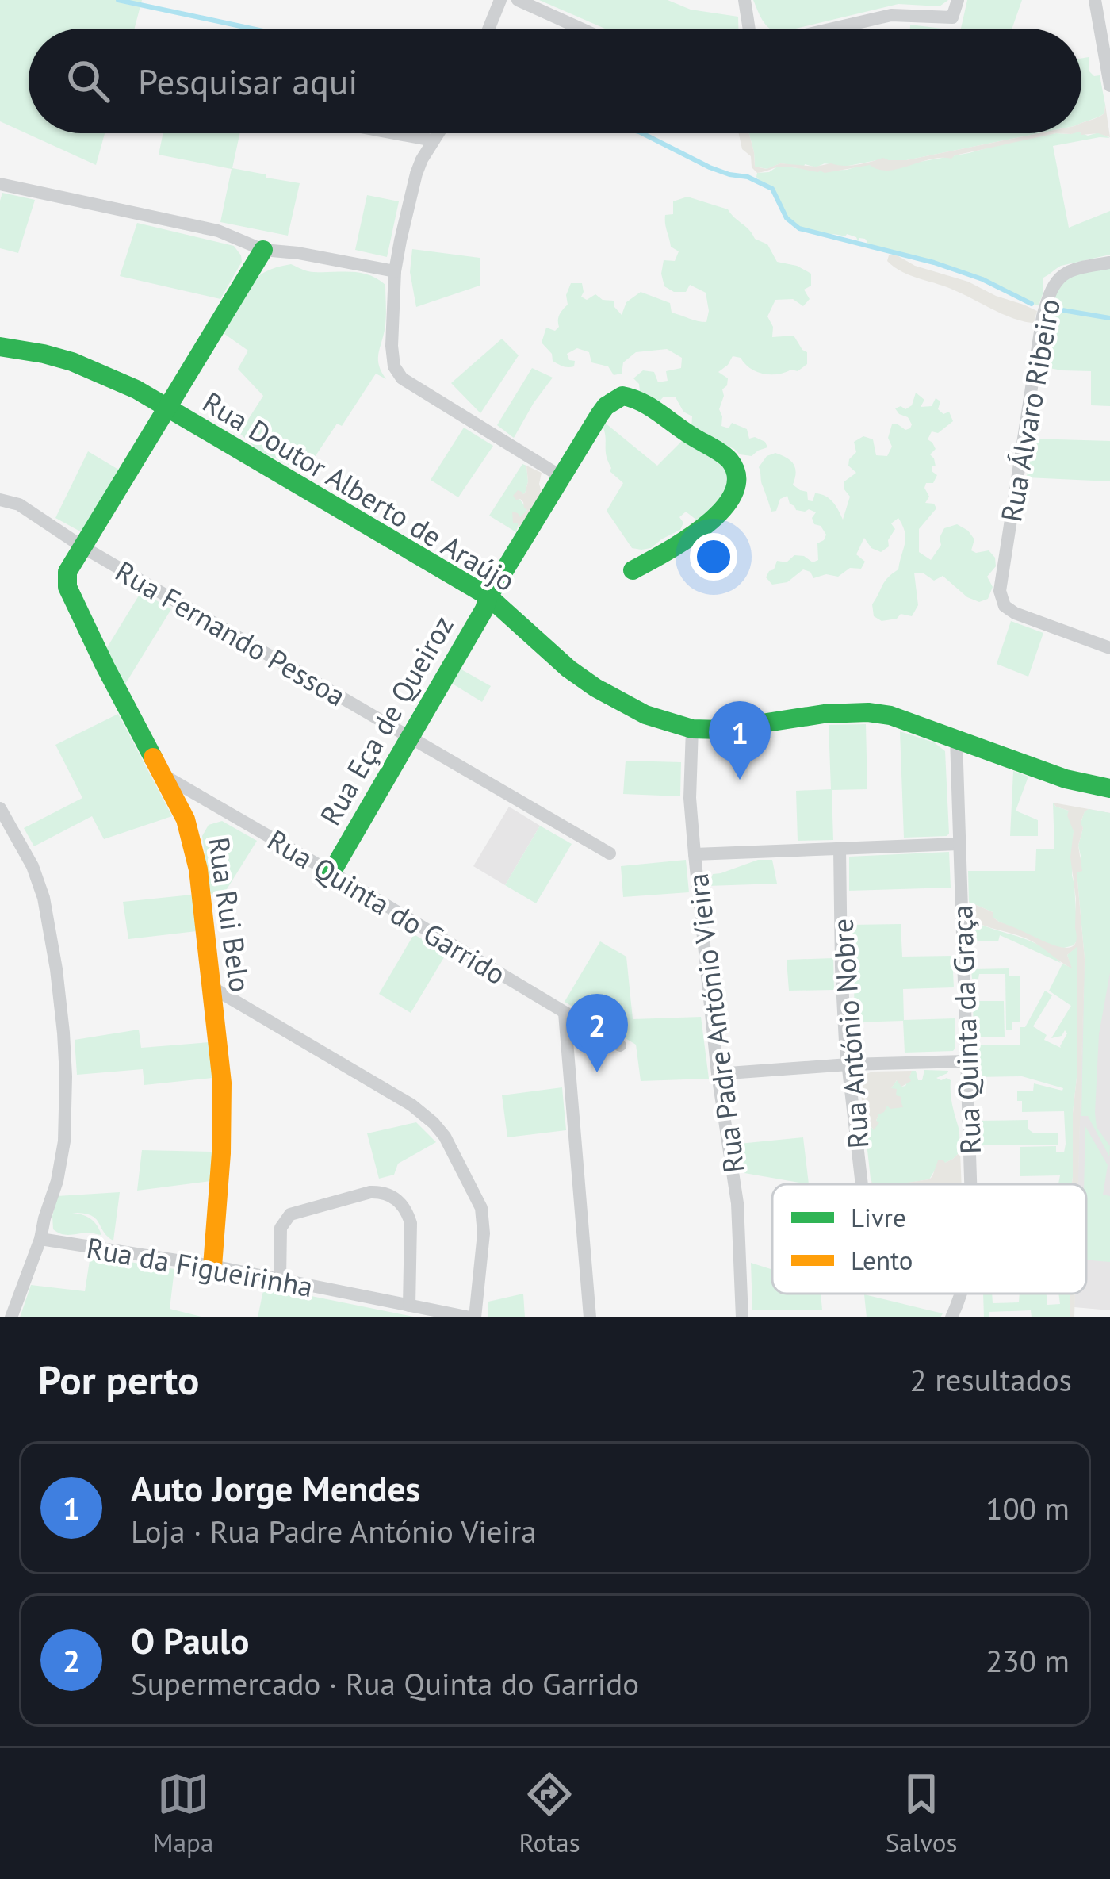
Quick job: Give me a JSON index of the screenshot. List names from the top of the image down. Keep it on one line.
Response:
{"streets":{"street":["Rua Álvaro Ribeiro","Rua Doutor Alberto de Araújo","Rua Fernando Pessoa","Rua Eça de Queiroz","Rua Quinta do Garrido","Rua Rui Belo","Rua Padre António Vieira","Rua Quinta da Graça","Rua António Nobre","Rua da Figueirinha"]},"crossings":[["Rua Doutor Alberto de Araújo","Rua Eça de Queiroz"],["Rua Doutor Alberto de Araújo","Rua Rui Belo"],["Rua Doutor Alberto de Araújo","Rua Padre António Vieira"],["Rua Doutor Alberto de Araújo","Rua Quinta da Graça"],["Rua Fernando Pessoa","Rua Eça de Queiroz"],["Rua Fernando Pessoa","Rua Rui Belo"],["Rua Eça de Queiroz","Rua Quinta do Garrido"],["Rua Quinta do Garrido","Rua Rui Belo"],["Rua Rui Belo","Rua da Figueirinha"]],"legend":["Livre","Lento"],"page":{"search":"Pesquisar aqui","pins":["1","2"],"heading":["Por perto","2 resultados"],"list":[{"mark":"1","name":"Auto Jorge Mendes","note":"Loja · Rua Padre António Vieira","value":"100 m"},{"mark":"2","name":"O Paulo","note":"Supermercado · Rua Quinta do Garrido","value":"230 m"}],"nav":["Mapa","Rotas","Salvos"]}}
